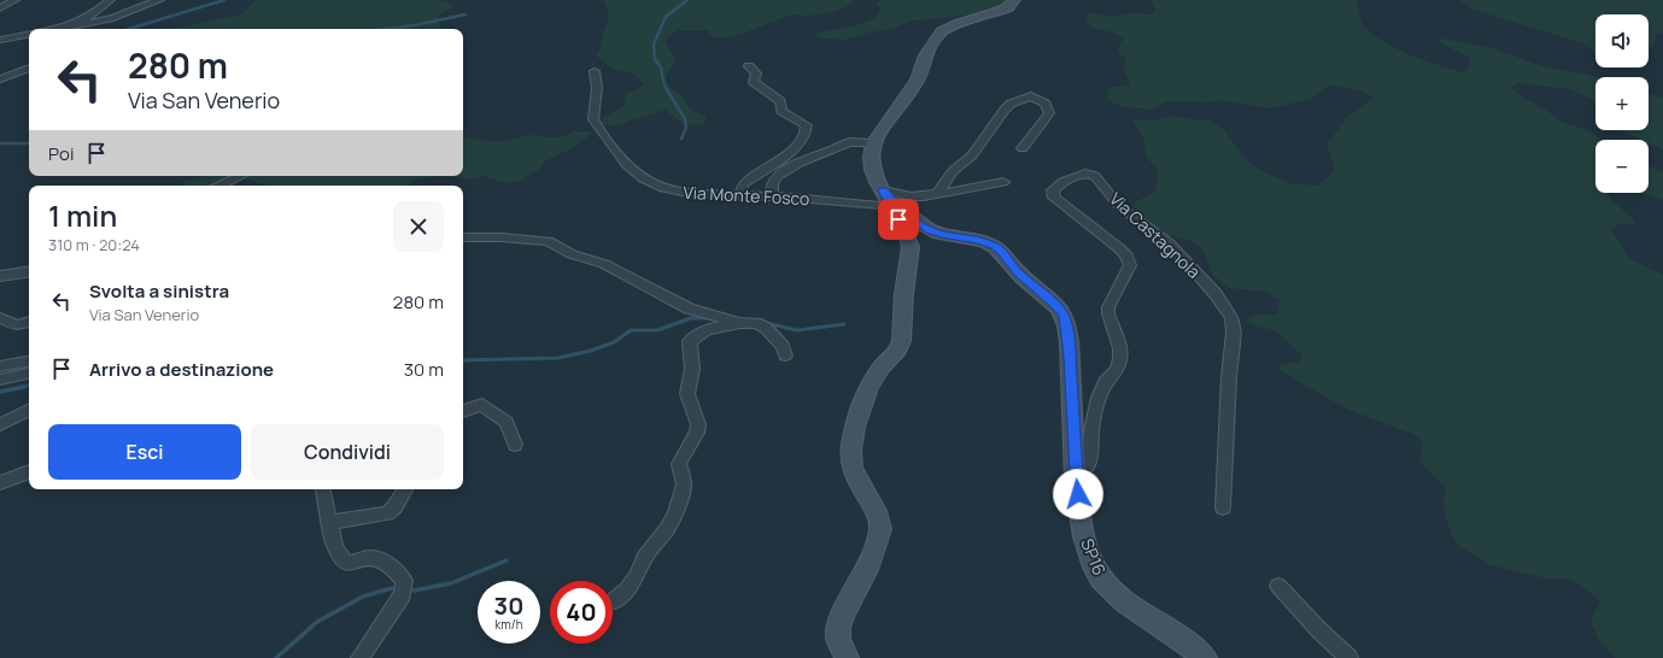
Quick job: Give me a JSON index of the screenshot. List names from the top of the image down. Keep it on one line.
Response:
{"streets":{"street":["Via Monte Fosco","Via Castagnola","SP16"]},"crossings":[["Via Castagnola","SP16"]],"page":{"map_buttons":["+","−"],"turn":["280 m","Via San Venerio"],"then":"Poi","heading":["1 min","310 m · 20:24"],"list":[{"name":"Svolta a sinistra","note":"Via San Venerio","value":"280 m"},{"name":"Arrivo a destinazione","value":"30 m"}],"buttons":["Esci","Condividi"],"speed":"30 km/h","limit":"40"}}
